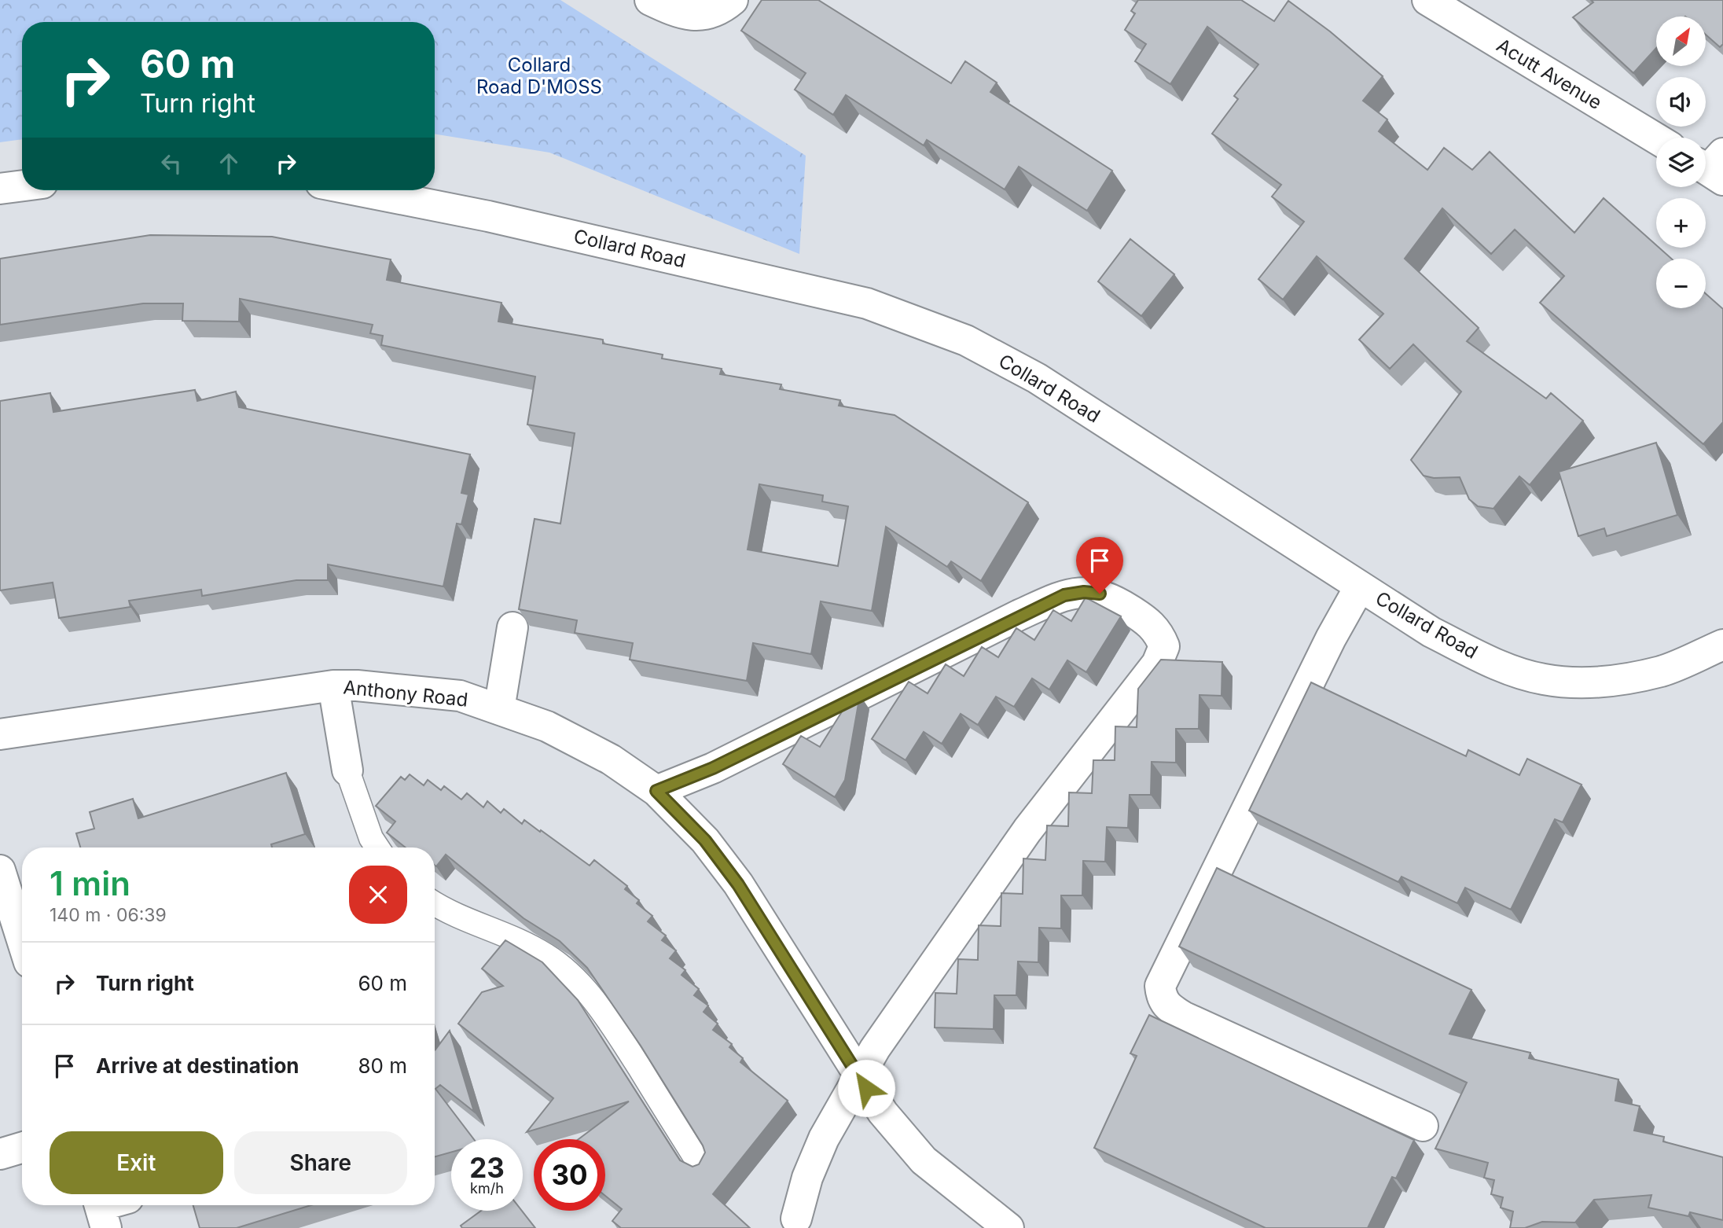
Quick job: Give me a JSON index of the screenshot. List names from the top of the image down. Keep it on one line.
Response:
{"streets":{"street":["Acutt Avenue","Collard Road","Anthony Road"]},"parks":["Collard Road D'MOSS"],"north":"top right","page":{"map_buttons":["+","−"],"turn":["60 m","Turn right"],"heading":["1 min","140 m · 06:39"],"list":[{"name":"Turn right","value":"60 m"},{"name":"Arrive at destination","value":"80 m"}],"buttons":["Exit","Share"],"speed":"23 km/h","limit":"30"}}
